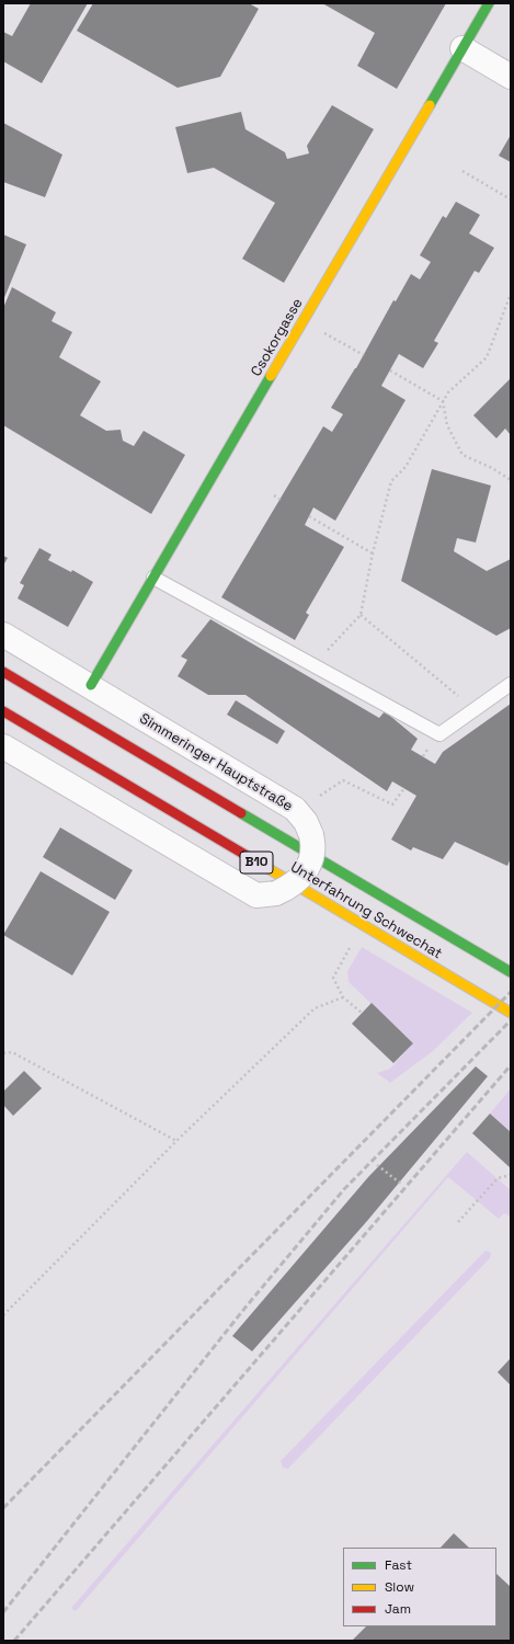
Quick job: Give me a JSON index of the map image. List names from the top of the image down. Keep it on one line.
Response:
{"streets":{"main road":["Csokorgasse","B10","Unterfahrung Schwechat"],"street":["Simmeringer Hauptstraße"]},"crossings":[["Csokorgasse","Simmeringer Hauptstraße"]],"legend":["Fast","Slow","Jam"]}
